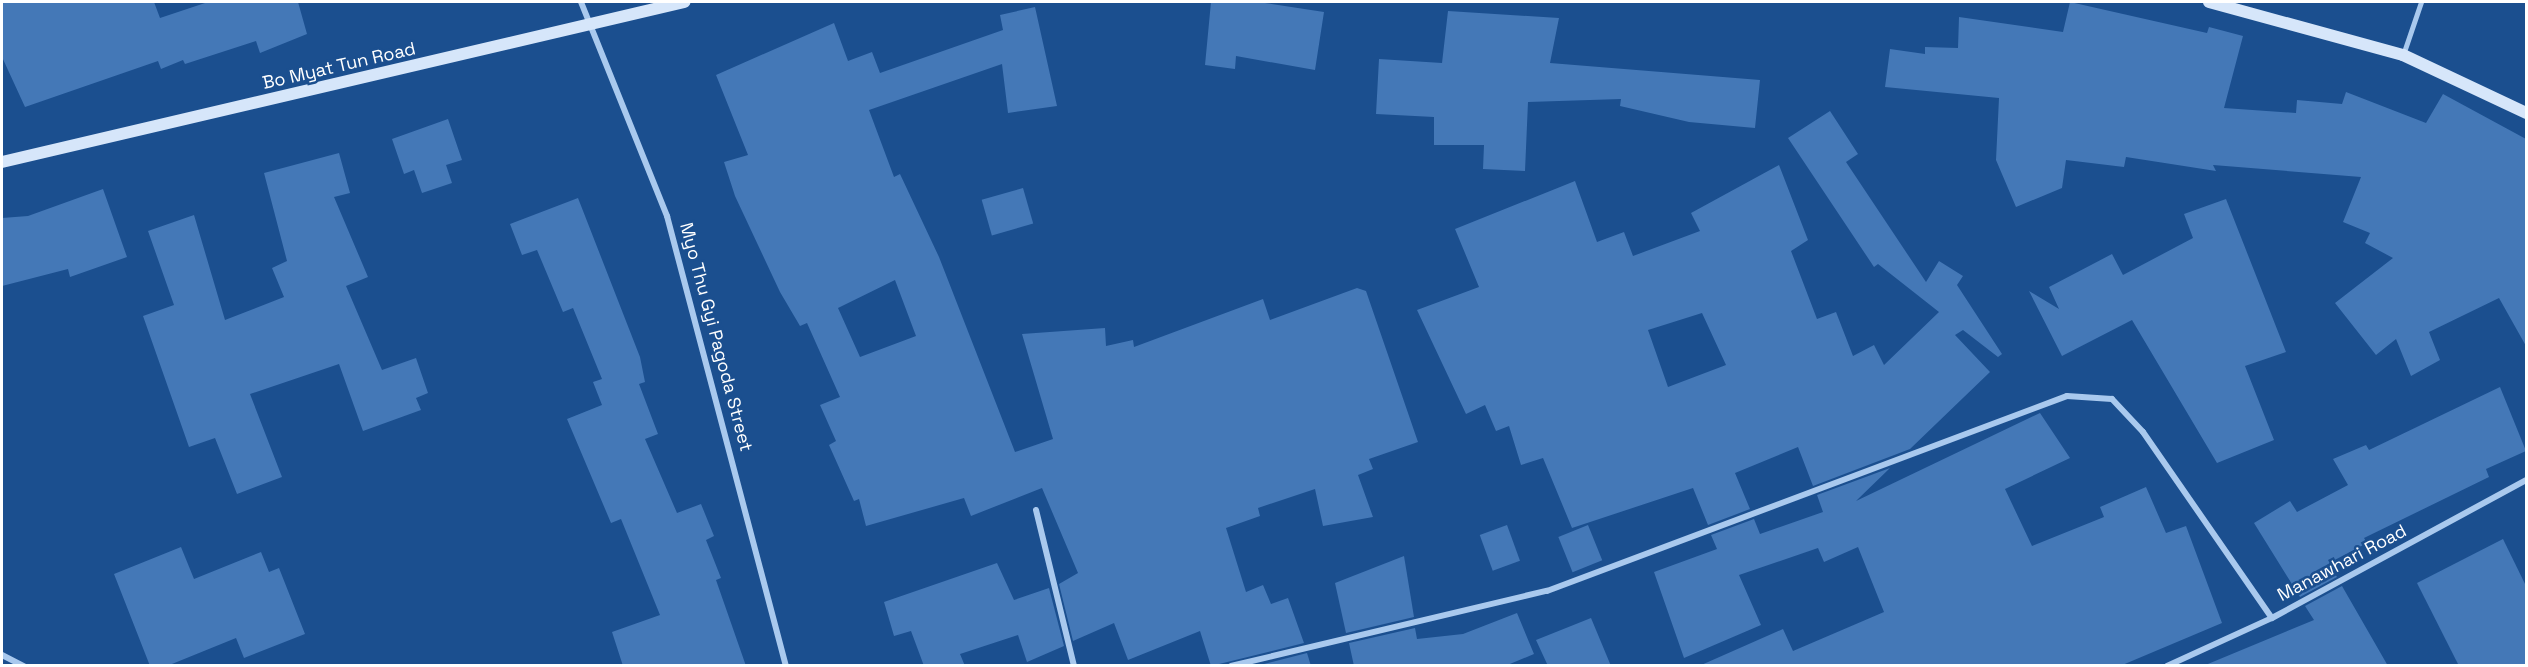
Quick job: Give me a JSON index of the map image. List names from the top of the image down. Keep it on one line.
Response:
{"streets":{"main road":["Bo Myat Tun Road"],"street":["Myo Thu Gyi Pagoda Street","Manawhari Road"]},"crossings":[["Bo Myat Tun Road","Myo Thu Gyi Pagoda Street"]]}
